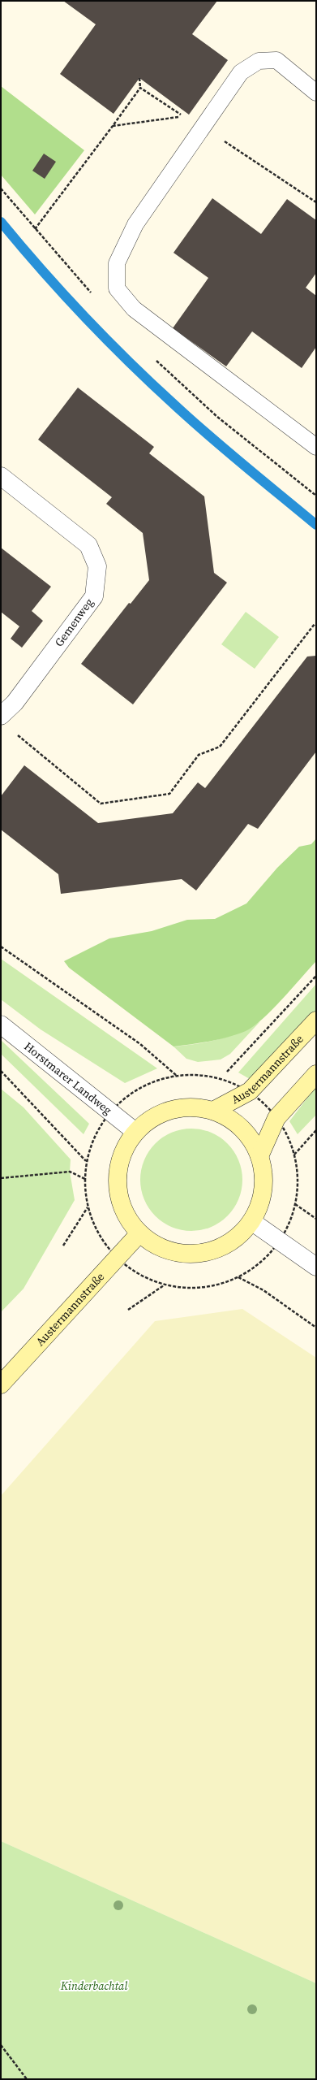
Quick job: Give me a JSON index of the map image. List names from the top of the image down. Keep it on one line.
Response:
{"streets":{"main road":["Austermannstraße"],"street":["Gemenweg","Horstmarer Landweg"]},"crossings":[["Austermannstraße","Horstmarer Landweg"]],"parks":["Kinderbachtal"]}
